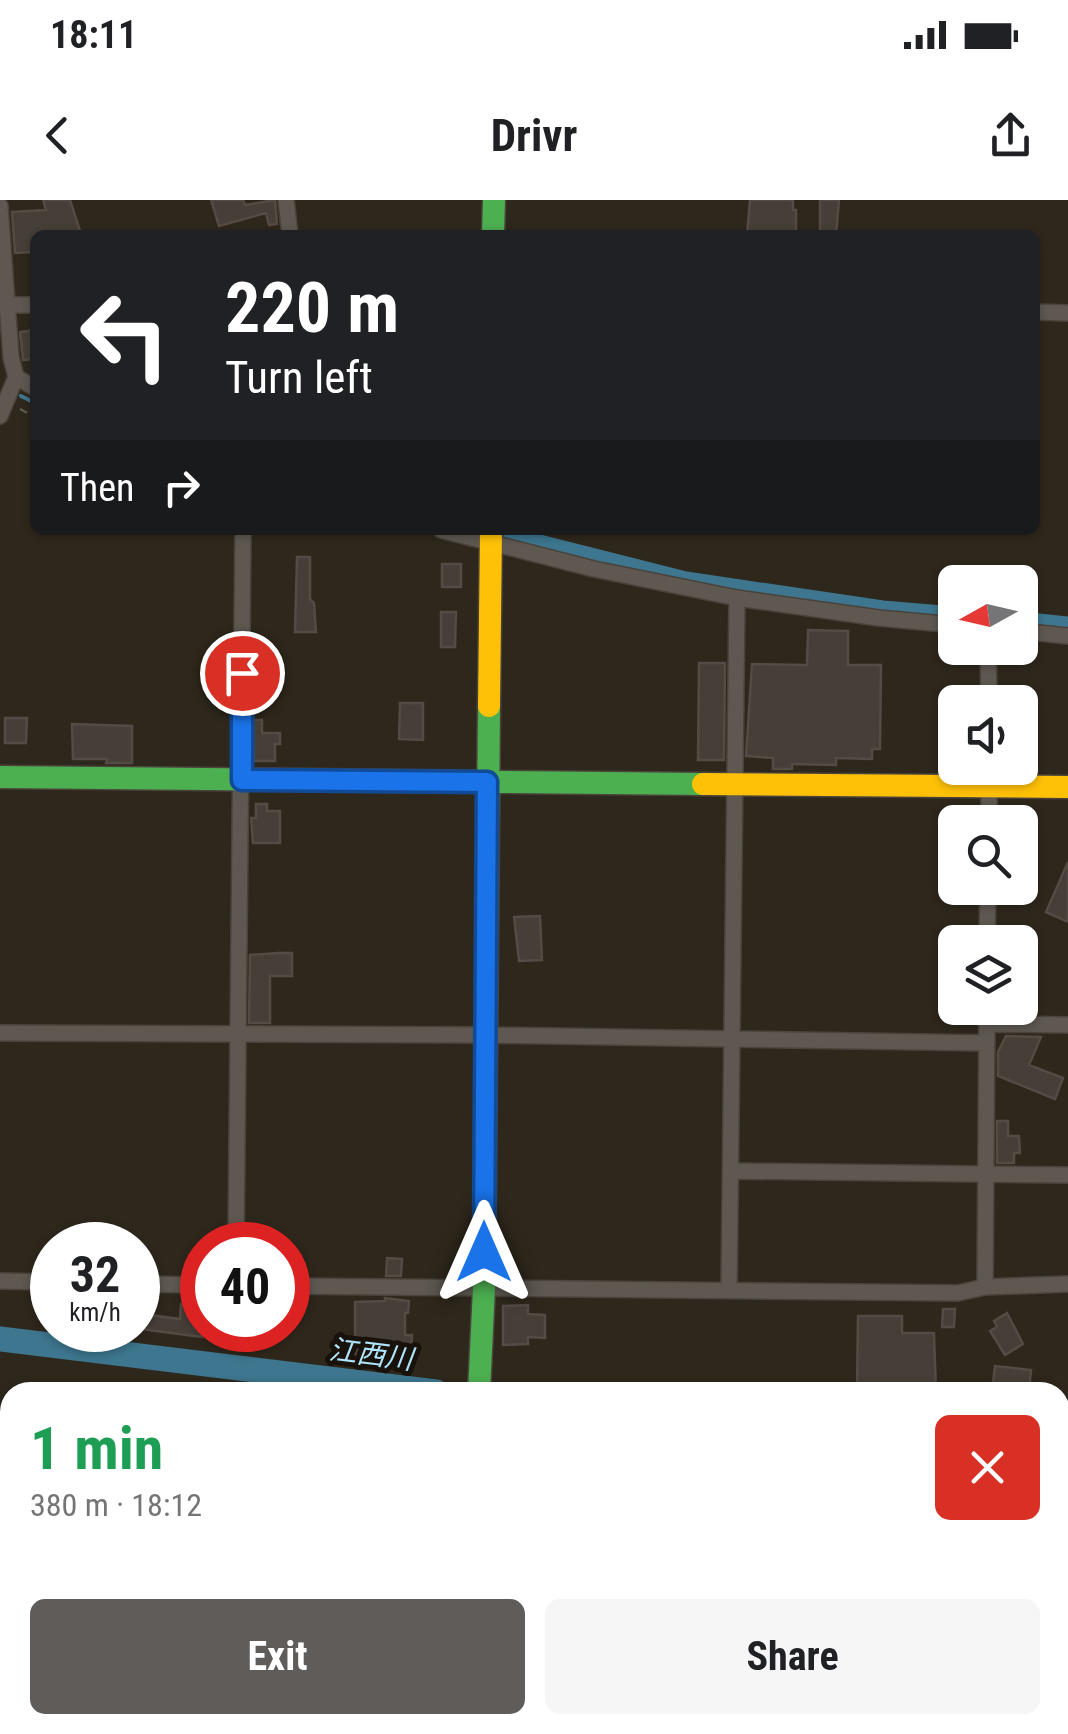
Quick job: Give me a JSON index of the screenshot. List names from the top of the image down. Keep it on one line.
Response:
{"water":["江西川"],"north":"left","page":{"status":"18:11","header":"Drivr","turn":["220 m","Turn left"],"then":"Then","speed":"32 km/h","limit":"40","heading":["1 min","380 m · 18:12"],"buttons":["Exit","Share"]}}
